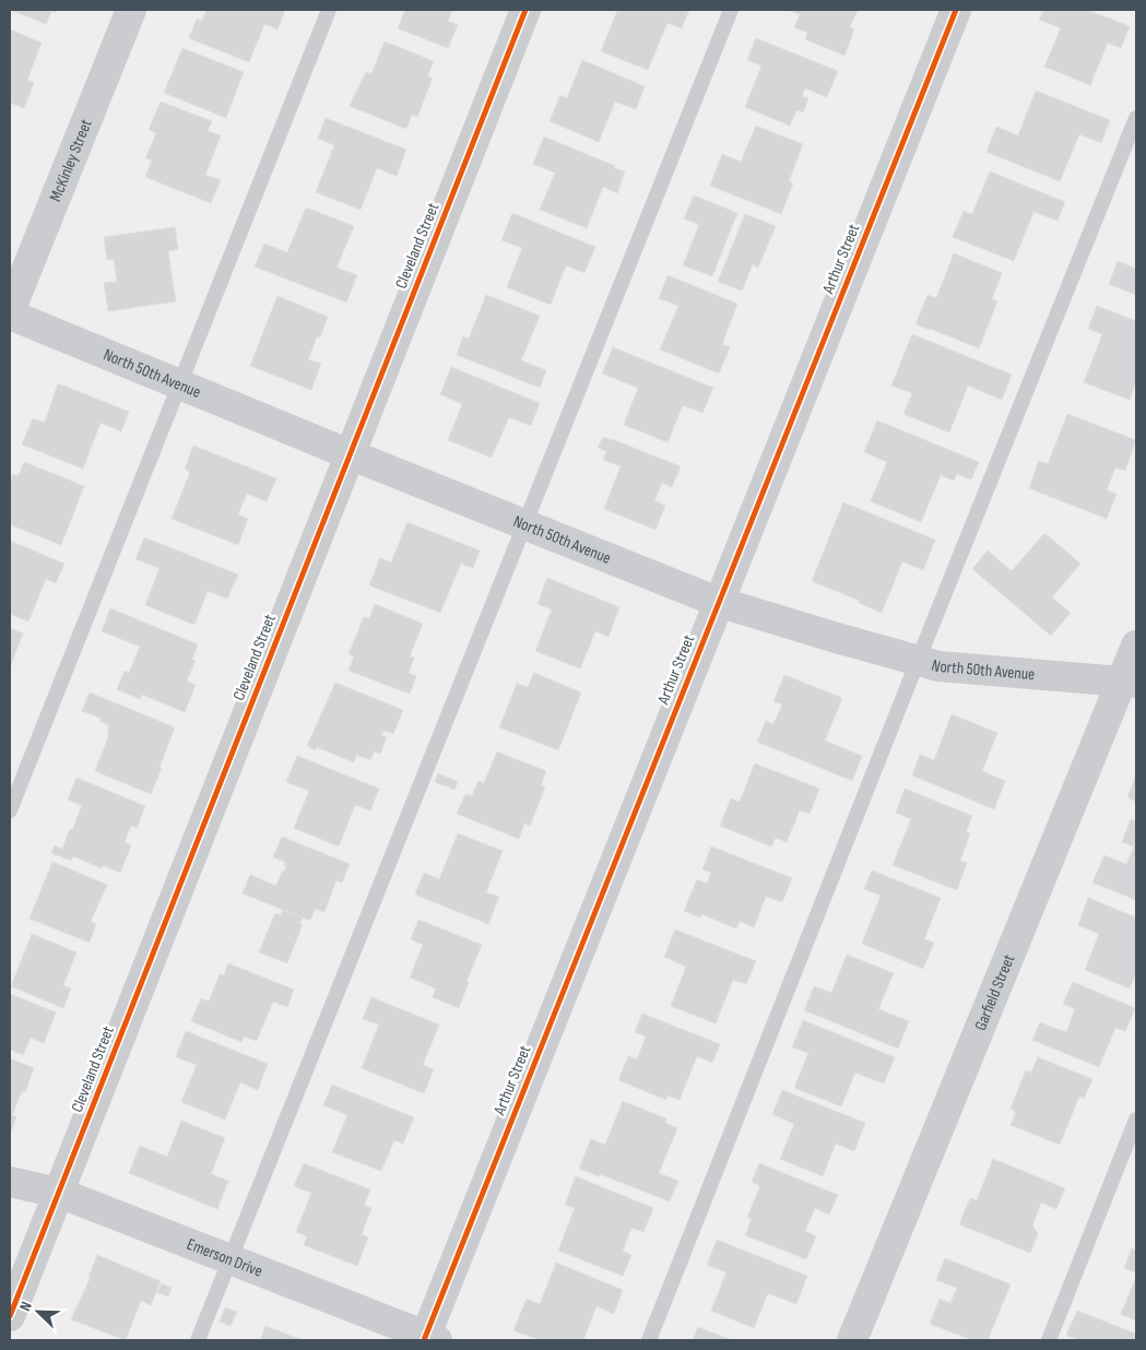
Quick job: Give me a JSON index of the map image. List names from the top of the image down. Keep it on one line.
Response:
{"streets":{"street":["McKinley Street","Cleveland Street","Arthur Street","North 50th Avenue","Garfield Street","Emerson Drive"]},"crossings":[["McKinley Street","North 50th Avenue"],["Cleveland Street","North 50th Avenue"],["Cleveland Street","Emerson Drive"],["Arthur Street","North 50th Avenue"],["Arthur Street","Emerson Drive"],["North 50th Avenue","Garfield Street"]],"north":"top left"}
